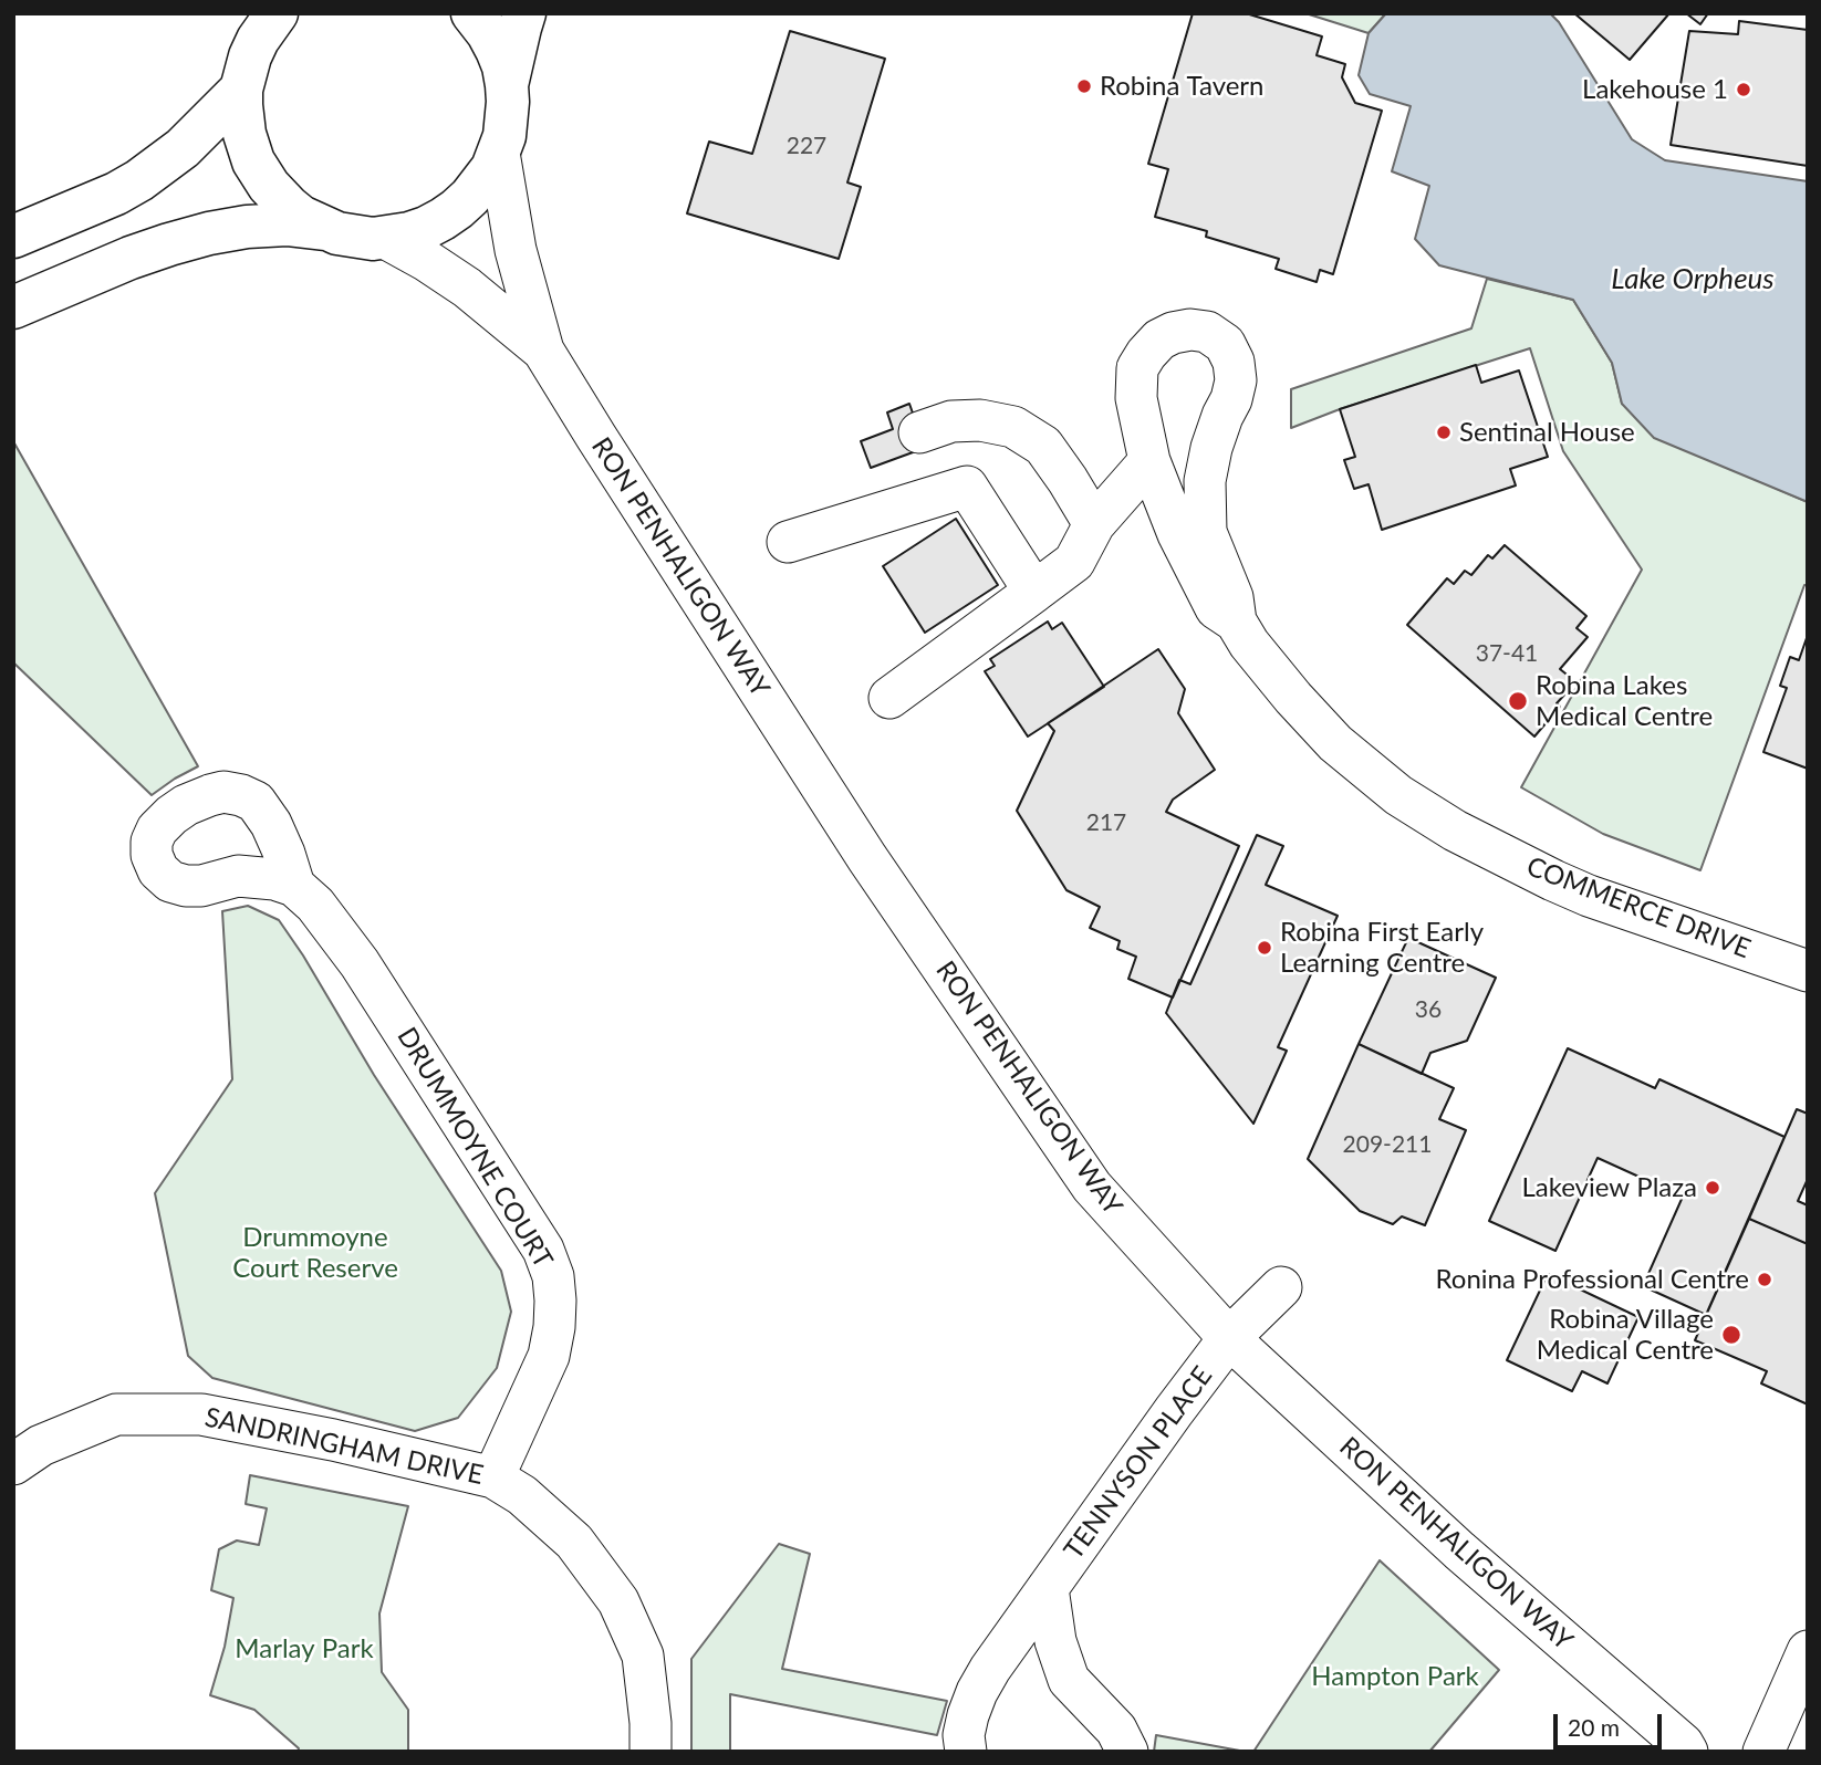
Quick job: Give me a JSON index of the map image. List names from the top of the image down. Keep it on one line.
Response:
{"streets":{"street":["RON PENHALIGON WAY","COMMERCE DRIVE","DRUMMOYNE COURT","SANDRINGHAM DRIVE","TENNYSON PLACE"]},"crossings":[["RON PENHALIGON WAY","TENNYSON PLACE"],["DRUMMOYNE COURT","SANDRINGHAM DRIVE"]],"water":["Lake Orpheus"],"parks":["Drummoyne Court Reserve","Marlay Park","Hampton Park"],"places":["Robina Tavern","Lakehouse 1","Sentinal House","Robina Lakes Medical Centre","Robina First Early Learning Centre","Lakeview Plaza","Ronina Professional Centre","Robina Village Medical Centre"],"house_numbers":["227","37-41","217","36","209-211"],"scale_bar":"20 m"}
